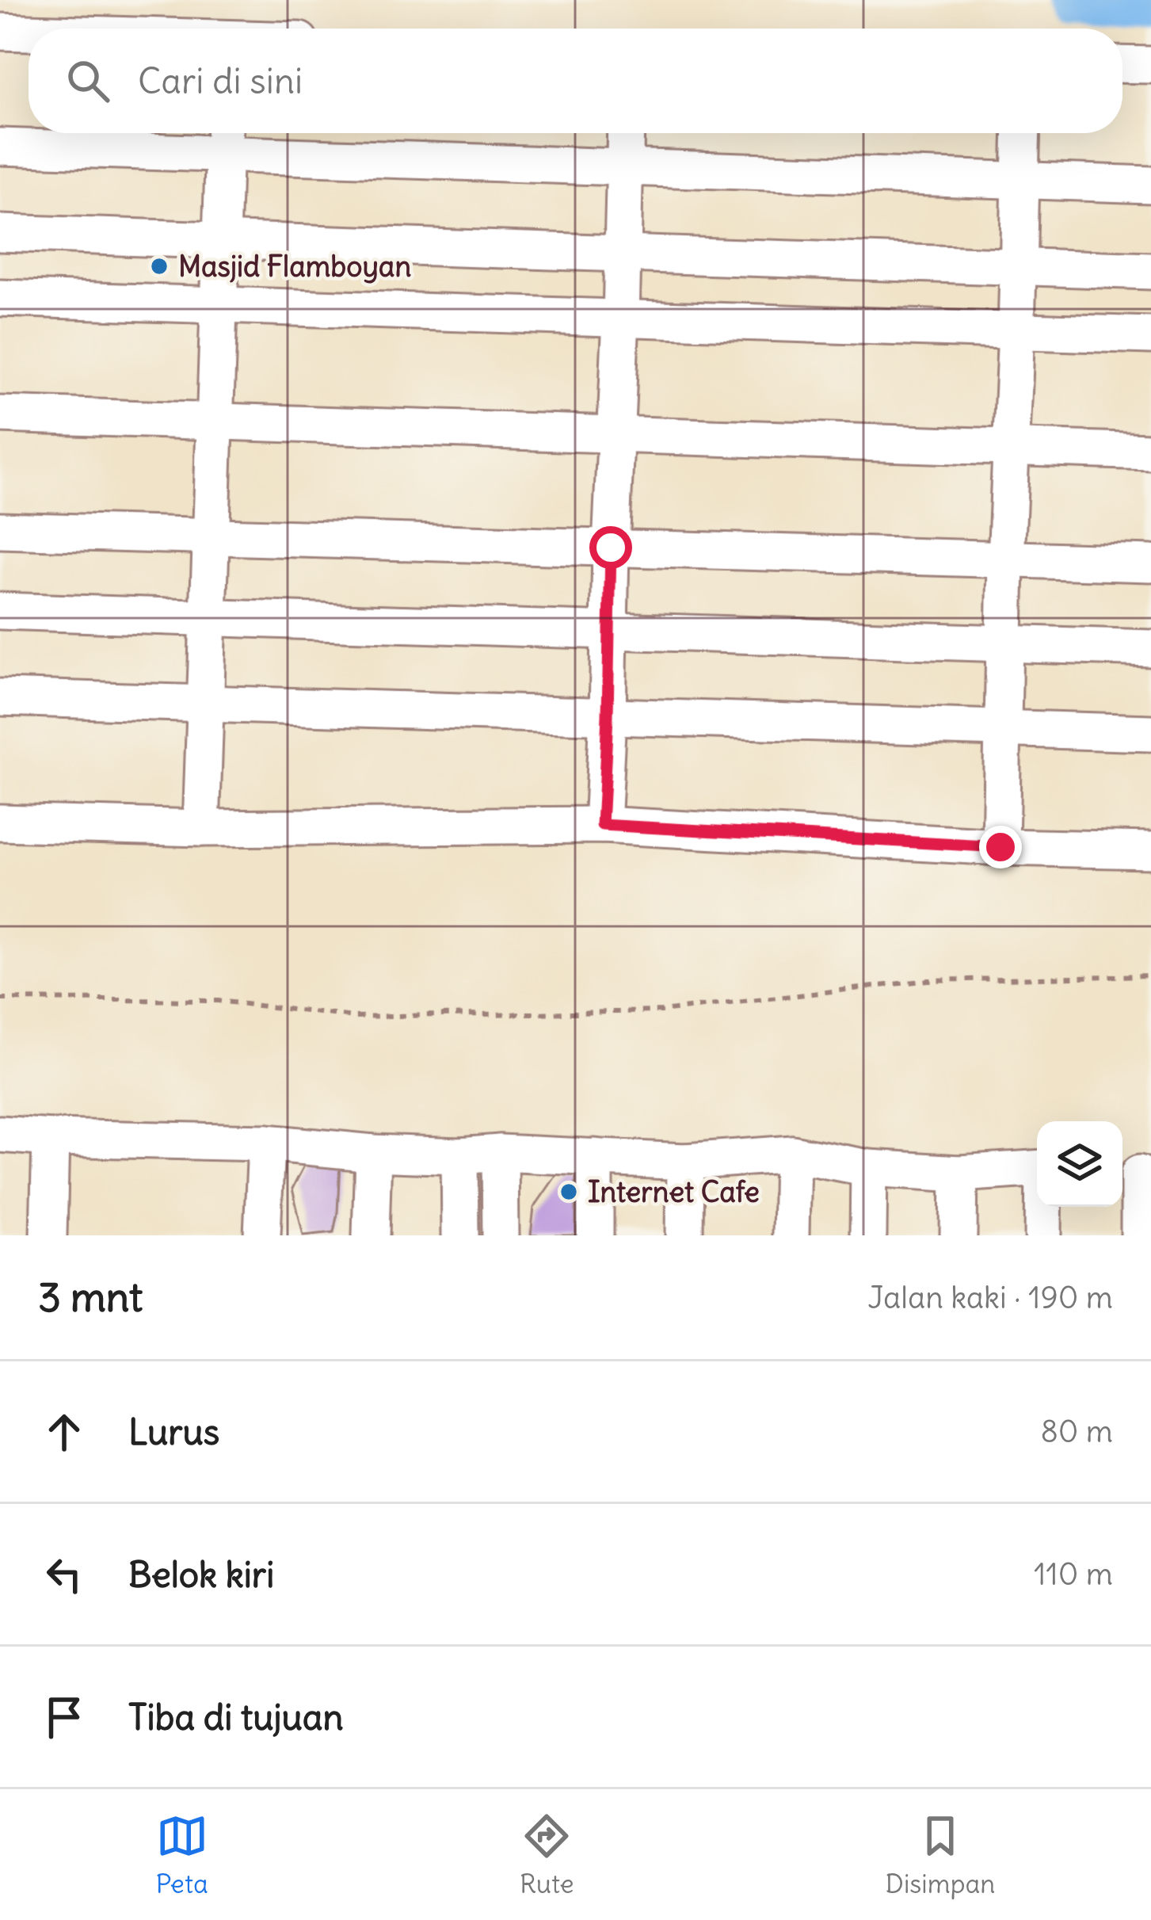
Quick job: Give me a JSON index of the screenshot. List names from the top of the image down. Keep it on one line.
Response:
{"places":["Masjid Flamboyan","Internet Cafe"],"page":{"search":"Cari di sini","heading":["3 mnt","Jalan kaki · 190 m"],"list":[["Lurus","80 m"],["Belok kiri","110 m"],"Tiba di tujuan"],"nav":["Peta","Rute","Disimpan"]}}
